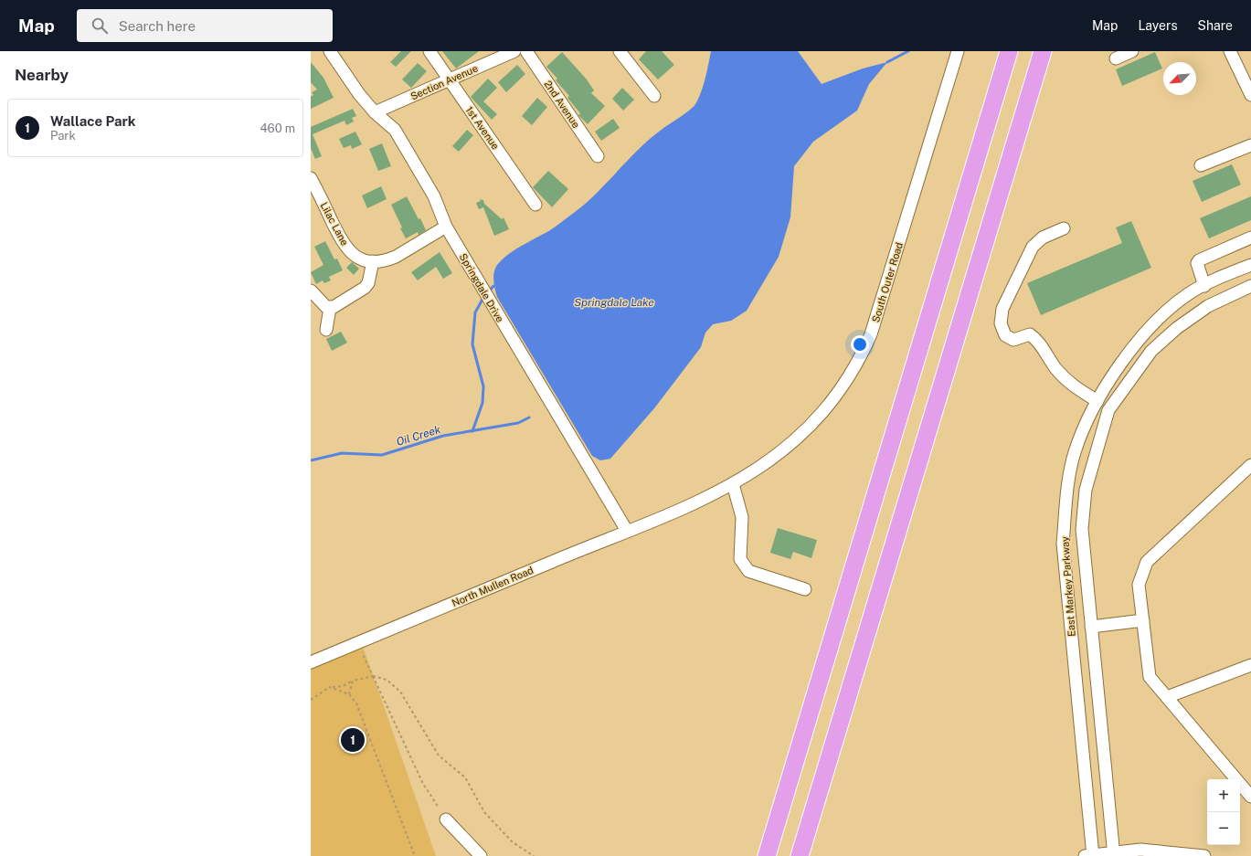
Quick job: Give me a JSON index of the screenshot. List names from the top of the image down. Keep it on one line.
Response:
{"streets":{"street":["Section Avenue","2nd Avenue","1st Avenue","Lilac Lane","South Outer Road","Springdale Drive","North Mullen Road","East Markey Parkway"]},"crossings":[["Section Avenue","1st Avenue"],["Section Avenue","Springdale Drive"],["Lilac Lane","Springdale Drive"],["South Outer Road","North Mullen Road"],["Springdale Drive","North Mullen Road"]],"water":["Springdale Lake","Oil Creek"],"north":"bottom left","page":{"header":"Map","search":"Search here","nav":["Map","Layers","Share"],"heading":"Nearby","list":[{"mark":"1","name":"Wallace Park","note":"Park","value":"460 m"}],"pins":"1","map_buttons":["+","−"]}}
